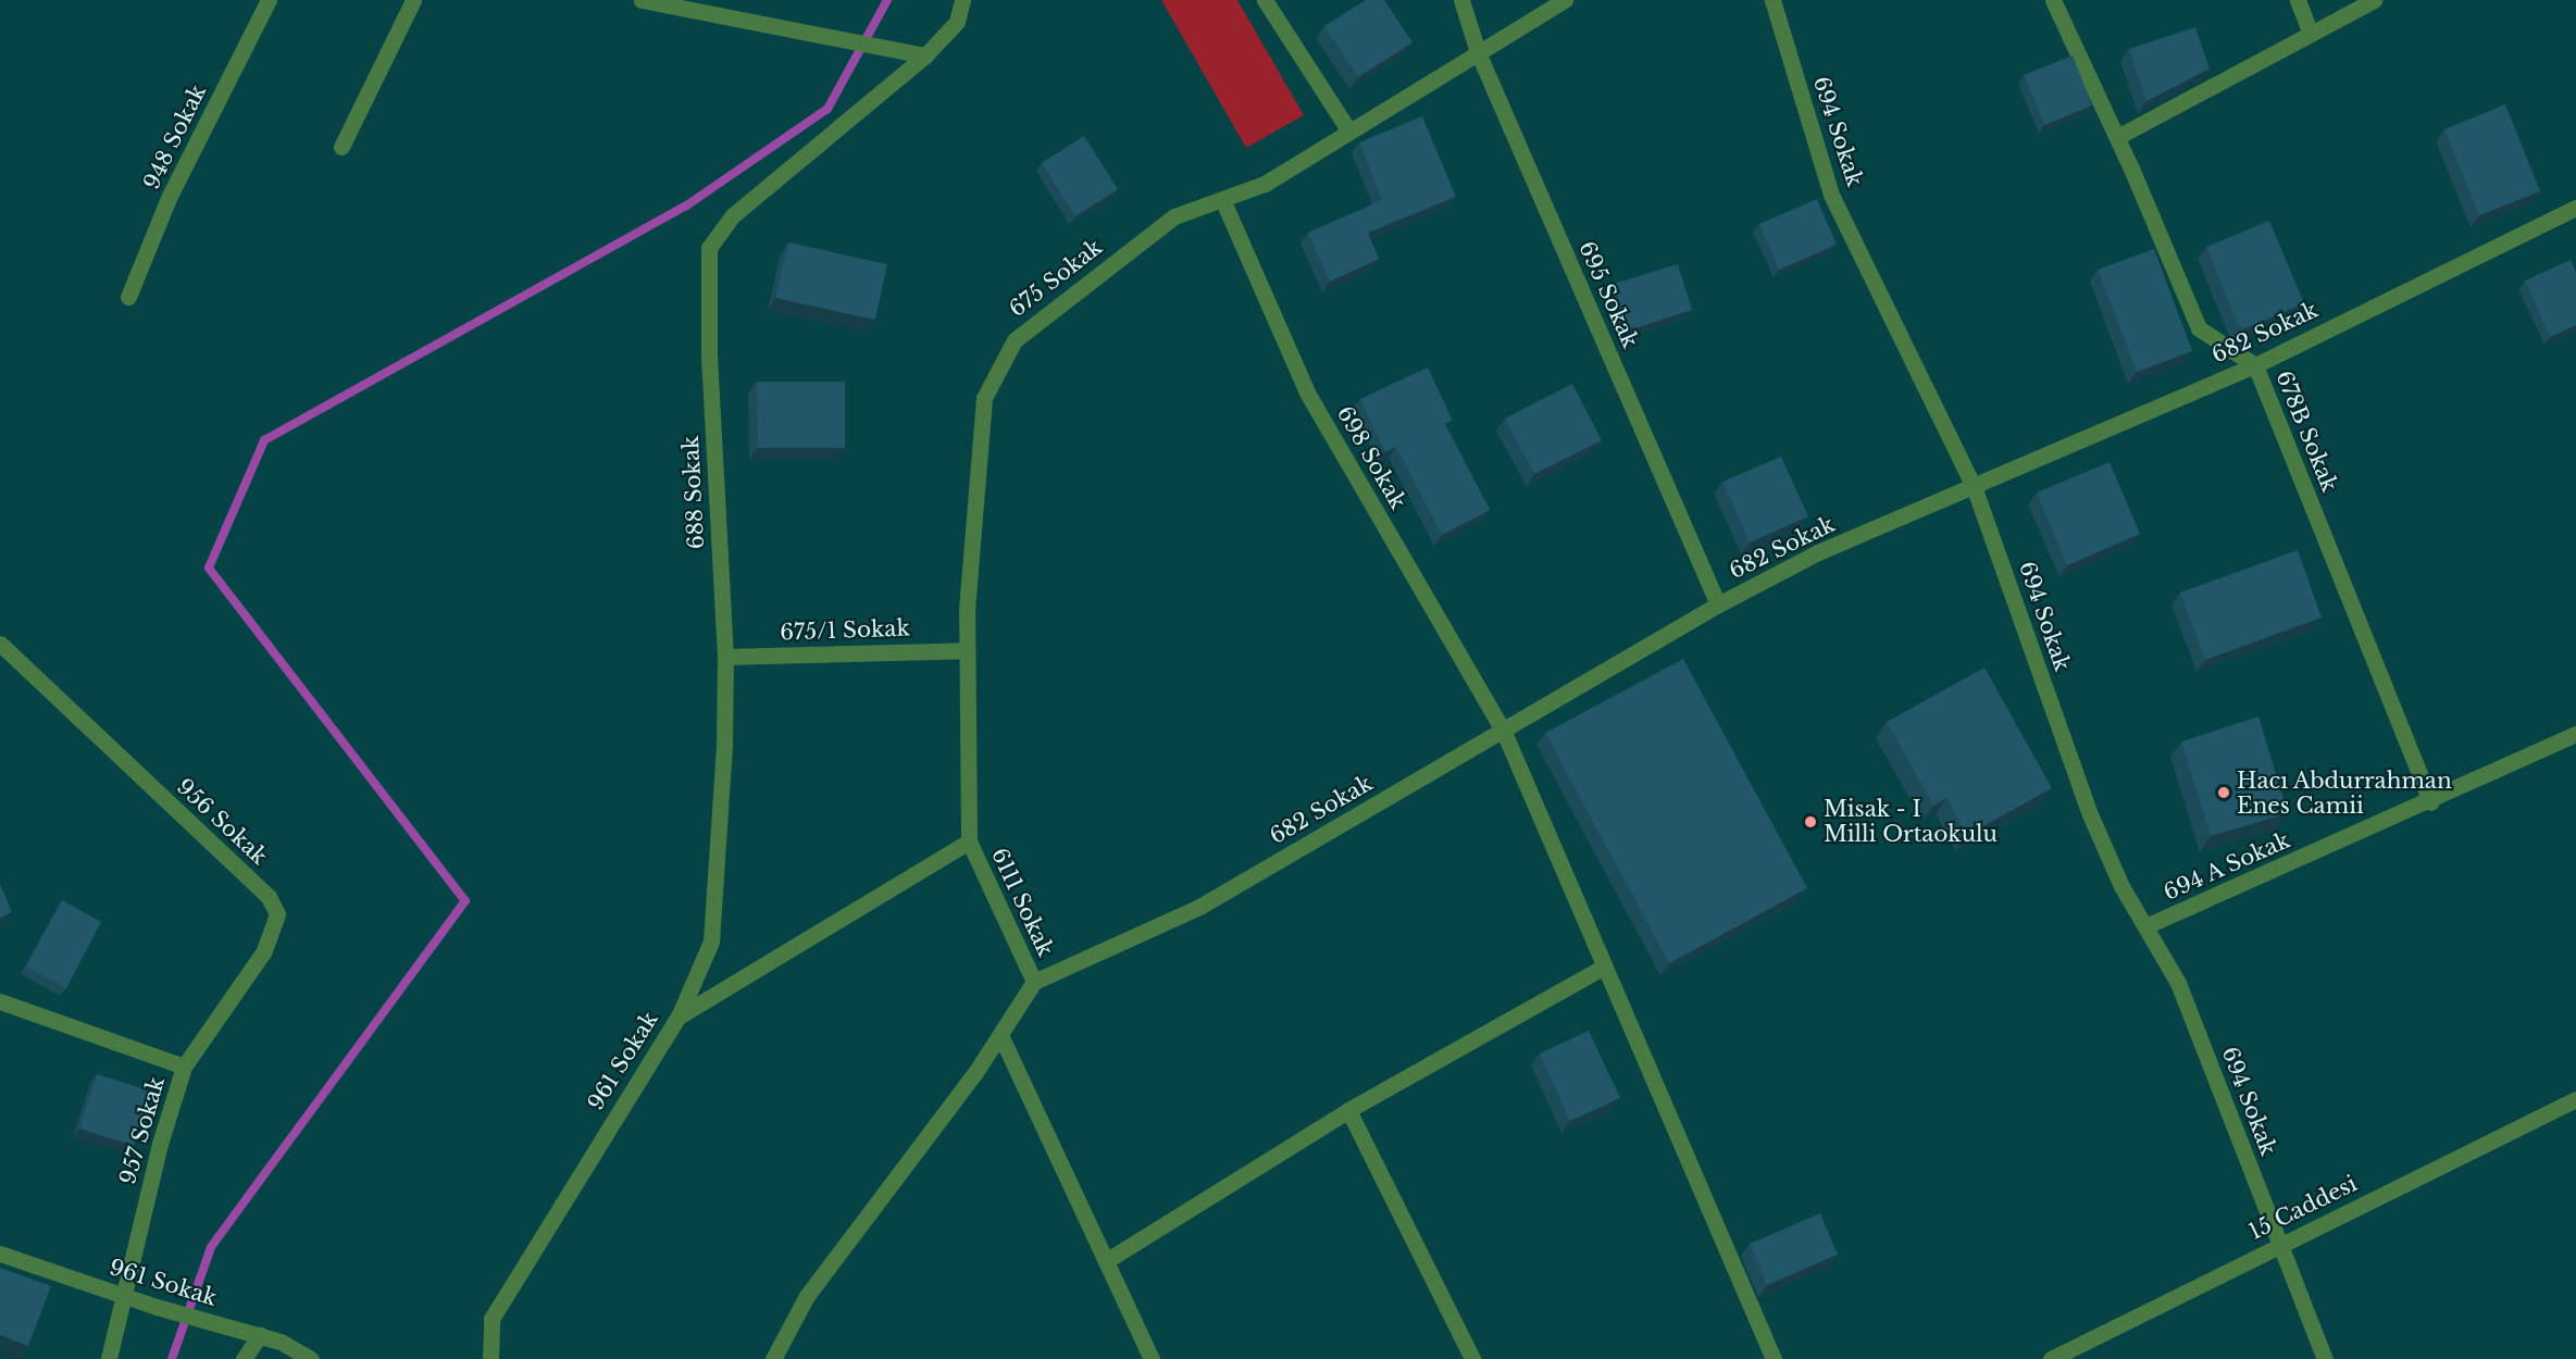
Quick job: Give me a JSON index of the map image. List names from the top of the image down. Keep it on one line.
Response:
{"streets":{"street":["694 Sokak","948 Sokak","675 Sokak","695 Sokak","682 Sokak","678B Sokak","698 Sokak","688 Sokak","675/1 Sokak","956 Sokak","694 A Sokak","6111 Sokak","961 Sokak","957 Sokak","15 Caddesi"]},"crossings":[["694 Sokak","682 Sokak"],["694 Sokak","694 A Sokak"],["694 Sokak","15 Caddesi"],["675 Sokak","695 Sokak"],["675 Sokak","698 Sokak"],["675 Sokak","675/1 Sokak"],["675 Sokak","6111 Sokak"],["675 Sokak","961 Sokak"],["695 Sokak","682 Sokak"],["682 Sokak","678B Sokak"],["682 Sokak","698 Sokak"],["682 Sokak","6111 Sokak"],["678B Sokak","694 A Sokak"],["688 Sokak","675/1 Sokak"],["688 Sokak","961 Sokak"],["956 Sokak","957 Sokak"],["6111 Sokak","961 Sokak"],["961 Sokak","957 Sokak"]],"places":["Hacı Abdurrahman Enes Camii","Misak - I Milli Ortaokulu"]}
